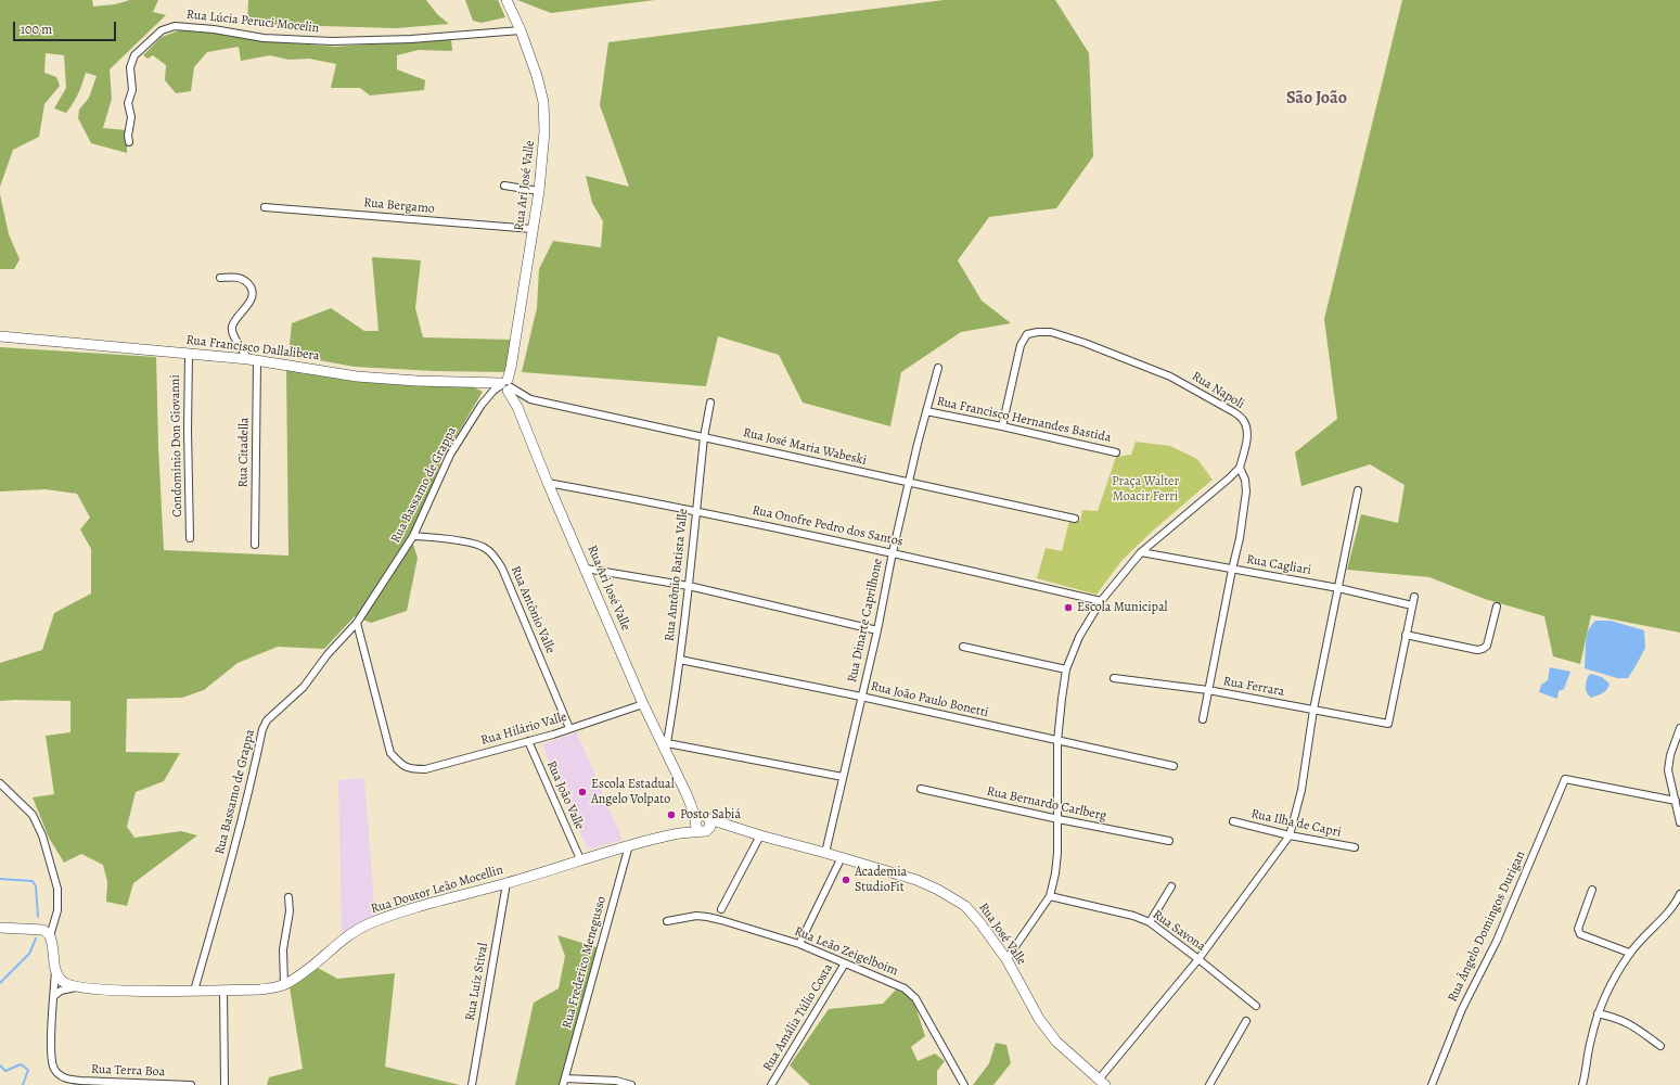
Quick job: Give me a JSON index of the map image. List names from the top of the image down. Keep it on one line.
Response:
{"streets":{"street":["Rua Lúcia Peruci Mocelin","Rua Ari José Valle","Rua Bergamo","Rua Francisco Dallalibera","Rua Napoli","Rua Francisco Hernandes Bastida","Condomínio Don Giovanni","Rua José Maria Wabeski","Rua Citadella","Rua Bassamo de Grappa","Rua Onofre Pedro dos Santos","Rua Cagliari","Rua Antônio Batista Valle","Rua Antônio Valle","Rua Dinarte Caprilhone","Rua Ferrara","Rua João Paulo Bonetti","Rua Hilário Valle","Rua João Valle","Rua Bernardo Carlberg","Rua Ilha de Capri","Rua Doutor Leão Mocellin","Rua Ângelo Domingos Durigan","Rua Savona","Rua José Valle","Rua Leão Zeigelboim","Rua Frederico Menegusso","Rua Luíz Stival","Rua Amália Túlio Costa","Rua Terra Boa"]},"crossings":[["Rua Lúcia Peruci Mocelin","Rua Ari José Valle"],["Rua Ari José Valle","Rua Bergamo"],["Rua Ari José Valle","Rua Francisco Dallalibera"],["Rua Ari José Valle","Rua José Maria Wabeski"],["Rua Ari José Valle","Rua Bassamo de Grappa"],["Rua Ari José Valle","Rua Onofre Pedro dos Santos"],["Rua Ari José Valle","Rua Antônio Batista Valle"],["Rua Ari José Valle","Rua Hilário Valle"],["Rua Ari José Valle","Rua Doutor Leão Mocellin"],["Rua Ari José Valle","Rua José Valle"],["Rua Francisco Dallalibera","Condomínio Don Giovanni"],["Rua Francisco Dallalibera","Rua José Maria Wabeski"],["Rua Francisco Dallalibera","Rua Citadella"],["Rua Francisco Dallalibera","Rua Bassamo de Grappa"],["Rua Napoli","Rua Francisco Hernandes Bastida"],["Rua Francisco Hernandes Bastida","Rua Dinarte Caprilhone"],["Rua José Maria Wabeski","Rua Bassamo de Grappa"],["Rua José Maria Wabeski","Rua Antônio Batista Valle"],["Rua José Maria Wabeski","Rua Dinarte Caprilhone"],["Rua Bassamo de Grappa","Rua Antônio Valle"],["Rua Bassamo de Grappa","Rua Hilário Valle"],["Rua Bassamo de Grappa","Rua Doutor Leão Mocellin"],["Rua Onofre Pedro dos Santos","Rua Antônio Batista Valle"],["Rua Onofre Pedro dos Santos","Rua Dinarte Caprilhone"],["Rua Antônio Batista Valle","Rua João Paulo Bonetti"],["Rua Antônio Valle","Rua Hilário Valle"],["Rua Dinarte Caprilhone","Rua João Paulo Bonetti"],["Rua Dinarte Caprilhone","Rua José Valle"],["Rua Hilário Valle","Rua João Valle"],["Rua João Valle","Rua Doutor Leão Mocellin"],["Rua Doutor Leão Mocellin","Rua José Valle"],["Rua Doutor Leão Mocellin","Rua Frederico Menegusso"],["Rua Doutor Leão Mocellin","Rua Luíz Stival"],["Rua Leão Zeigelboim","Rua Amália Túlio Costa"]],"districts":["São João"],"parks":["Praça Walter Moacir Ferri"],"places":["Escola Municipal","Escola Estadual Angelo Volpato","Posto Sabiá","Academia StudioFit"],"scale_bar":"100 m"}
